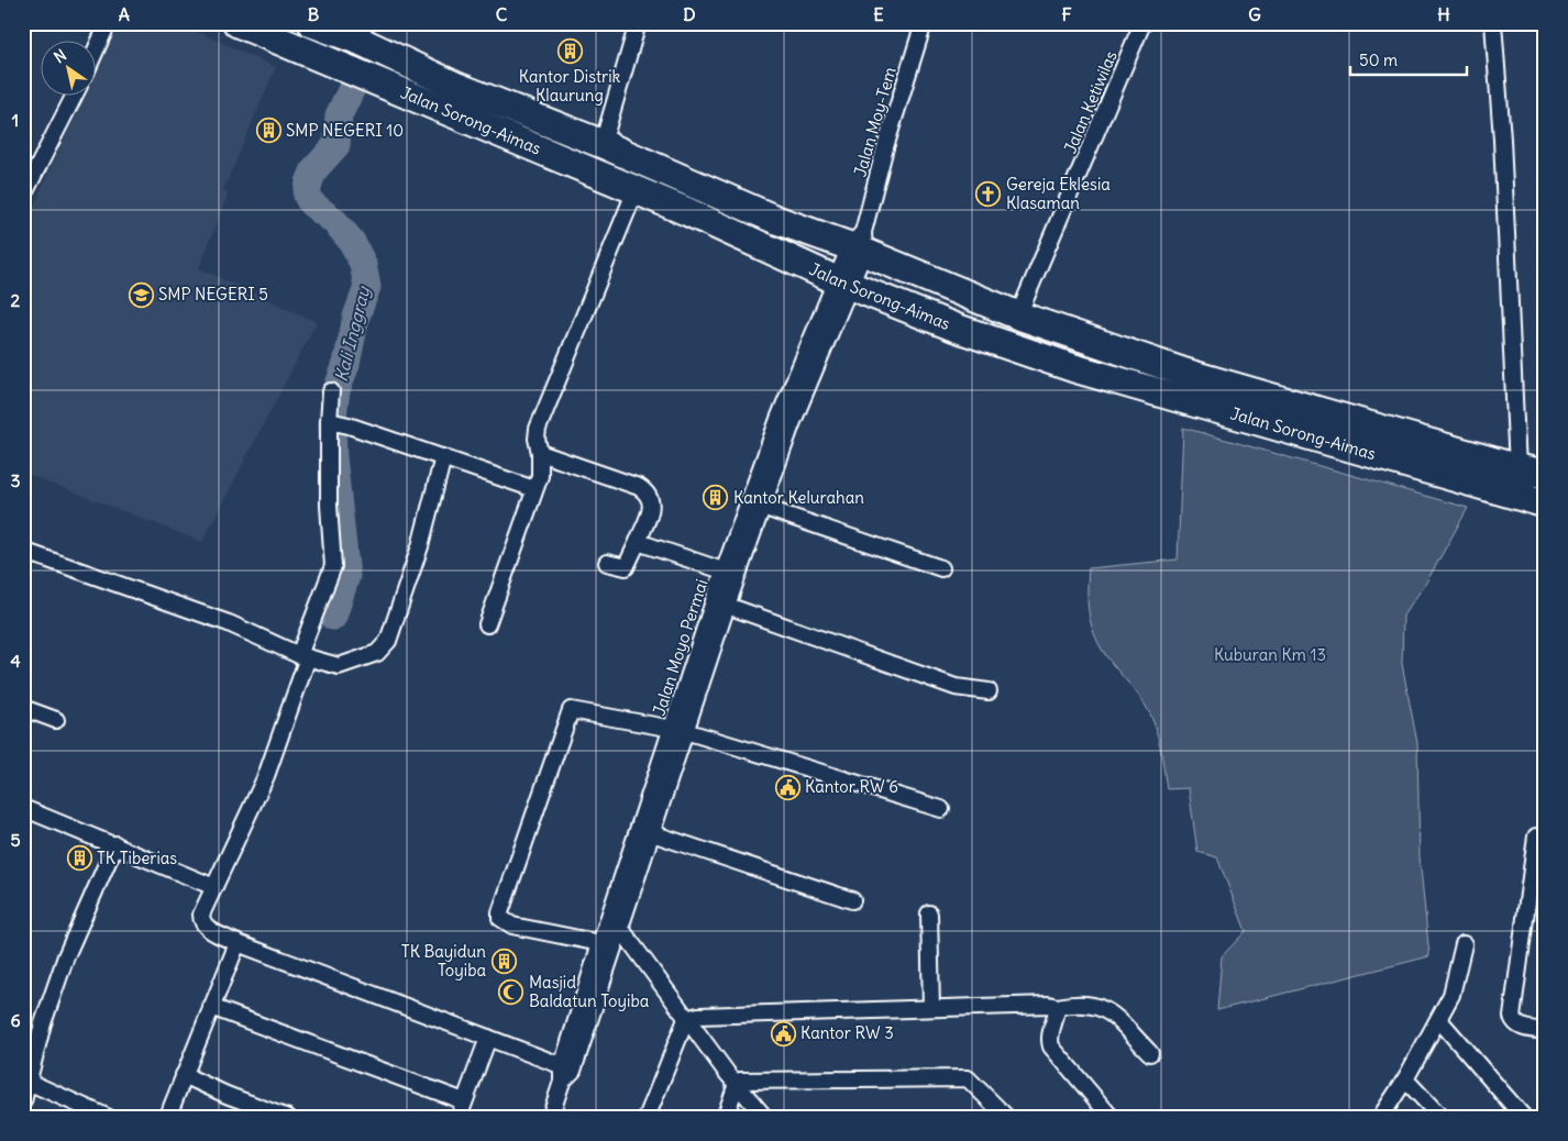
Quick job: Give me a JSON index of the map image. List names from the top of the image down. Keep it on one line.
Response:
{"streets":{"highway":["Jalan Sorong-Aimas"],"street":["Jalan Ketiwilas","Jalan Moy-Tem","Jalan Moyo Permai"]},"crossings":[["Jalan Ketiwilas","Jalan Sorong-Aimas"],["Jalan Sorong-Aimas","Jalan Moy-Tem"],["Jalan Sorong-Aimas","Jalan Moyo Permai"],["Jalan Moy-Tem","Jalan Moyo Permai"]],"water":["Kali Inggray"],"parks":["Kuburan Km 13"],"places":{"building":["Kantor Distrik Klaurung","SMP NEGERI 10","Kantor Kelurahan","TK Tiberias","TK Bayidun Toyiba"],"church":["Gereja Eklesia Klasaman"],"school or university":["SMP NEGERI 5"],"public building":["Kantor RW 6","Kantor RW 3"],"mosque":["Masjid Baldatun Toyiba"]},"scale_bar":"50 m","north":"top left","grid":{"columns":["A","B","C","D","E","F","G","H"],"rows":["1","2","3","4","5","6"]}}
